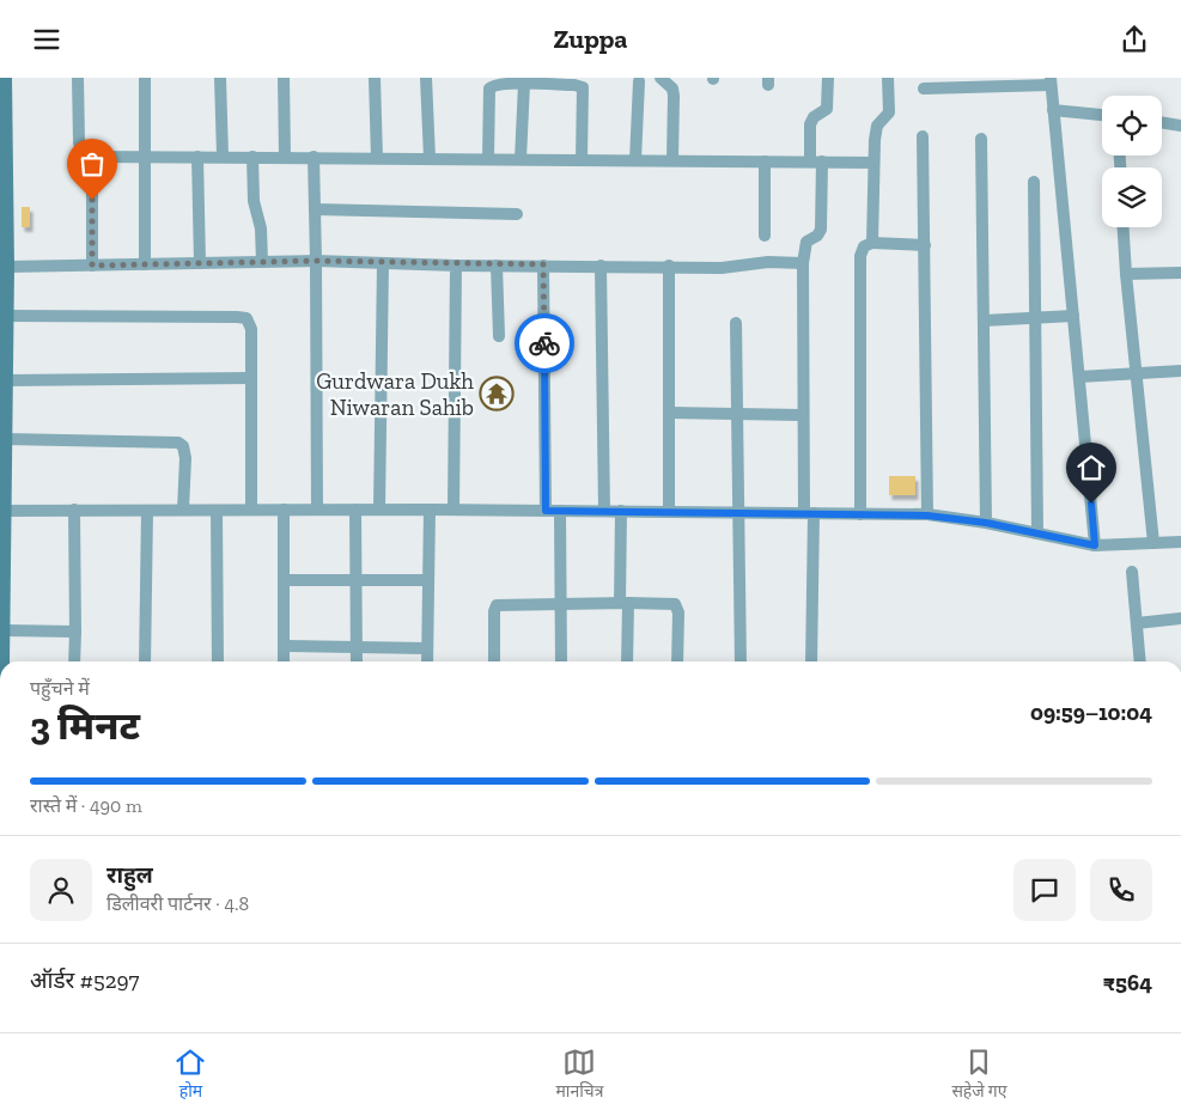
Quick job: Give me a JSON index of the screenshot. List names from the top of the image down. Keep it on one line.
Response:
{"places":{"temple":["Gurdwara Dukh Niwaran Sahib"]},"page":{"header":"Zuppa","heading":["3 मिनट","पहुँचने में","09:59–10:04"],"panel":["राहुल","डिलीवरी पार्टनर · 4.8","ऑर्डर #5297","₹564"],"bar":"रास्ते में · 490 m","tabs":["होम","मानचित्र","सहेजे गए"]}}
